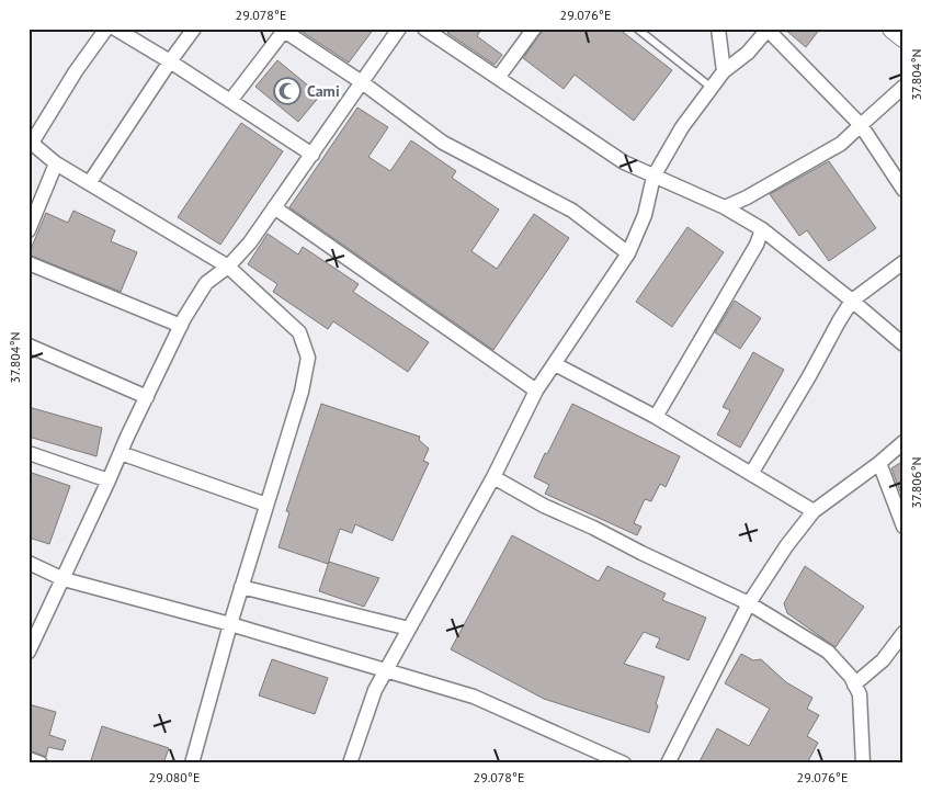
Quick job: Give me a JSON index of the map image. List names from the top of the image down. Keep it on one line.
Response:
{"places":{"mosque":["Cami"]},"coordinates":["29.078°E","29.076°E","37.804°N","37.806°N","29.080°E"]}
